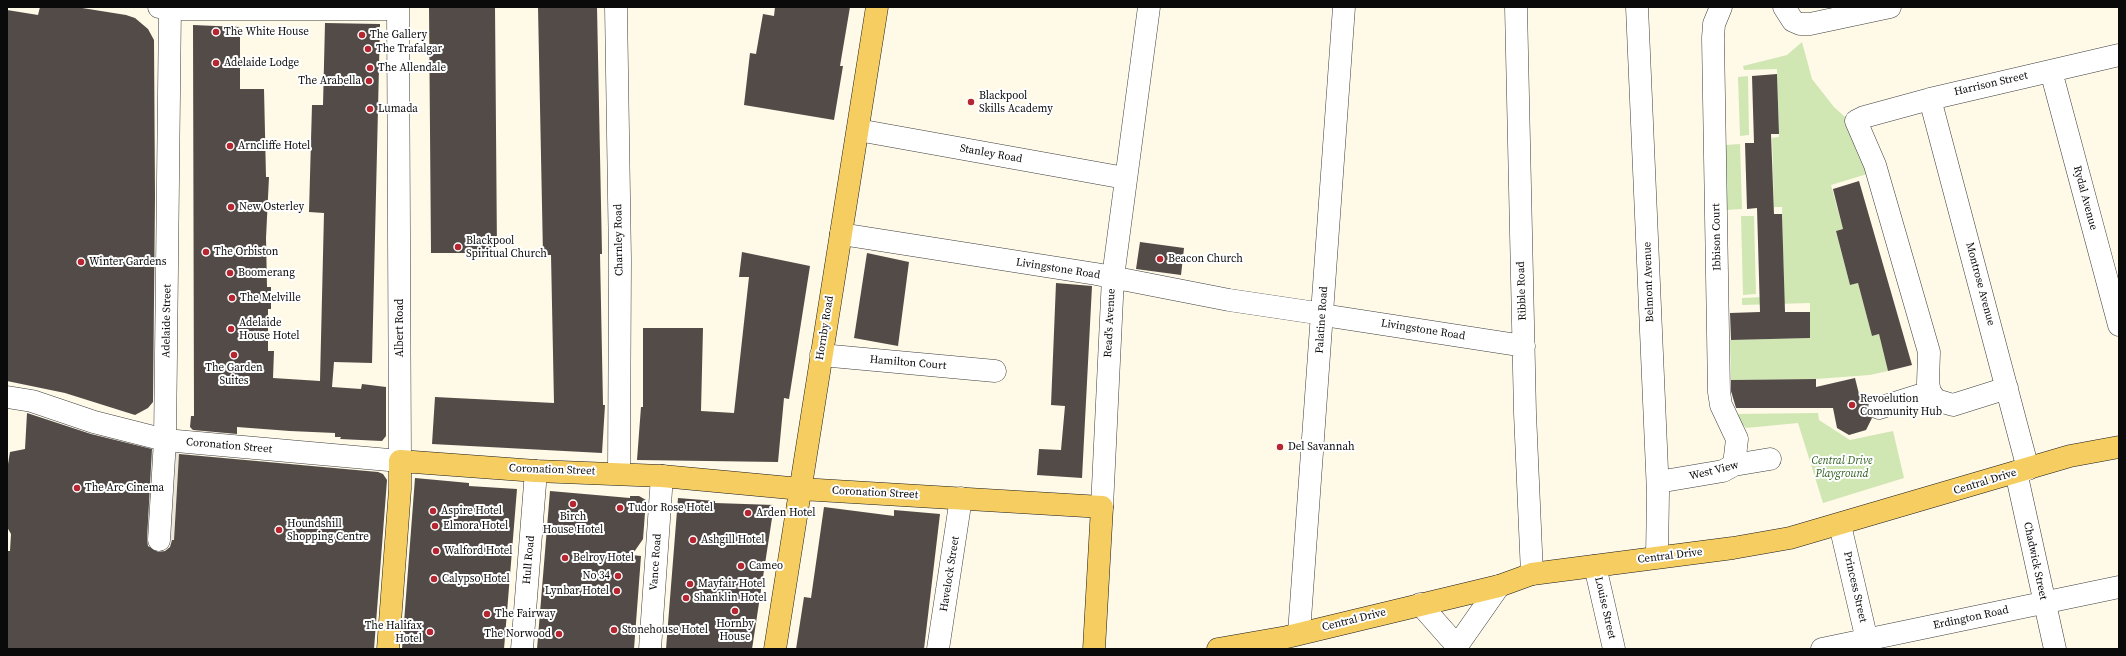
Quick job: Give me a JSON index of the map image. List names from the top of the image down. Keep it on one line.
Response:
{"streets":{"main road":["Read's Avenue","Albert Road","Hornby Road","Coronation Street","Central Drive"],"street":["Harrison Street","Stanley Road","Rydal Avenue","Ibbison Court","Charnley Road","Livingstone Road","Belmont Avenue","Montrose Avenue","Ribble Road","Palatine Road","Adelaide Street","Hamilton Court","West View","Hull Road","Chadwick Street","Vance Road","Havelock Street","Princess Street","Louise Street","Erdington Road"]},"crossings":[["Harrison Street","Rydal Avenue"],["Harrison Street","Montrose Avenue"],["Stanley Road","Read's Avenue"],["Stanley Road","Hornby Road"],["Ibbison Court","West View"],["Charnley Road","Coronation Street"],["Livingstone Road","Ribble Road"],["Livingstone Road","Palatine Road"],["Livingstone Road","Read's Avenue"],["Livingstone Road","Hornby Road"],["Belmont Avenue","West View"],["Belmont Avenue","Central Drive"],["Montrose Avenue","Central Drive"],["Montrose Avenue","Chadwick Street"],["Ribble Road","Central Drive"],["Palatine Road","Central Drive"],["Adelaide Street","Coronation Street"],["Read's Avenue","Coronation Street"],["Albert Road","Coronation Street"],["Hornby Road","Hamilton Court"],["Hornby Road","Coronation Street"],["Coronation Street","Hull Road"],["Coronation Street","Vance Road"],["Coronation Street","Havelock Street"],["Central Drive","Chadwick Street"],["Central Drive","Princess Street"],["Central Drive","Louise Street"],["Chadwick Street","Erdington Road"],["Princess Street","Erdington Road"]],"parks":["Central Drive Playground"],"places":["The White House","The Gallery","The Trafalgar","Adelaide Lodge","The Allendale","The Arabella","Blackpool Skills Academy","Lumada","Arncliffe Hotel","New Osterley","Blackpool Spiritual Church","The Orbiston","Beacon Church","Winter Gardens","Boomerang","The Melville","Adelaide House Hotel","The Garden Suites","Revoelution Community Hub","Del Savannah","The Arc Cinema","Birch House Hotel","Tudor Rose Hotel","Aspire Hotel","Arden Hotel","Elmora Hotel","Houndshill Shopping Centre","Ashgill Hotel","Walford Hotel","Belroy Hotel","Cameo","No 34","Calypso Hotel","Mayfair Hotel","Lynbar Hotel","Shanklin Hotel","Hornby House","The Fairway","Stonehouse Hotel","The Halifax Hotel","The Norwood"]}
